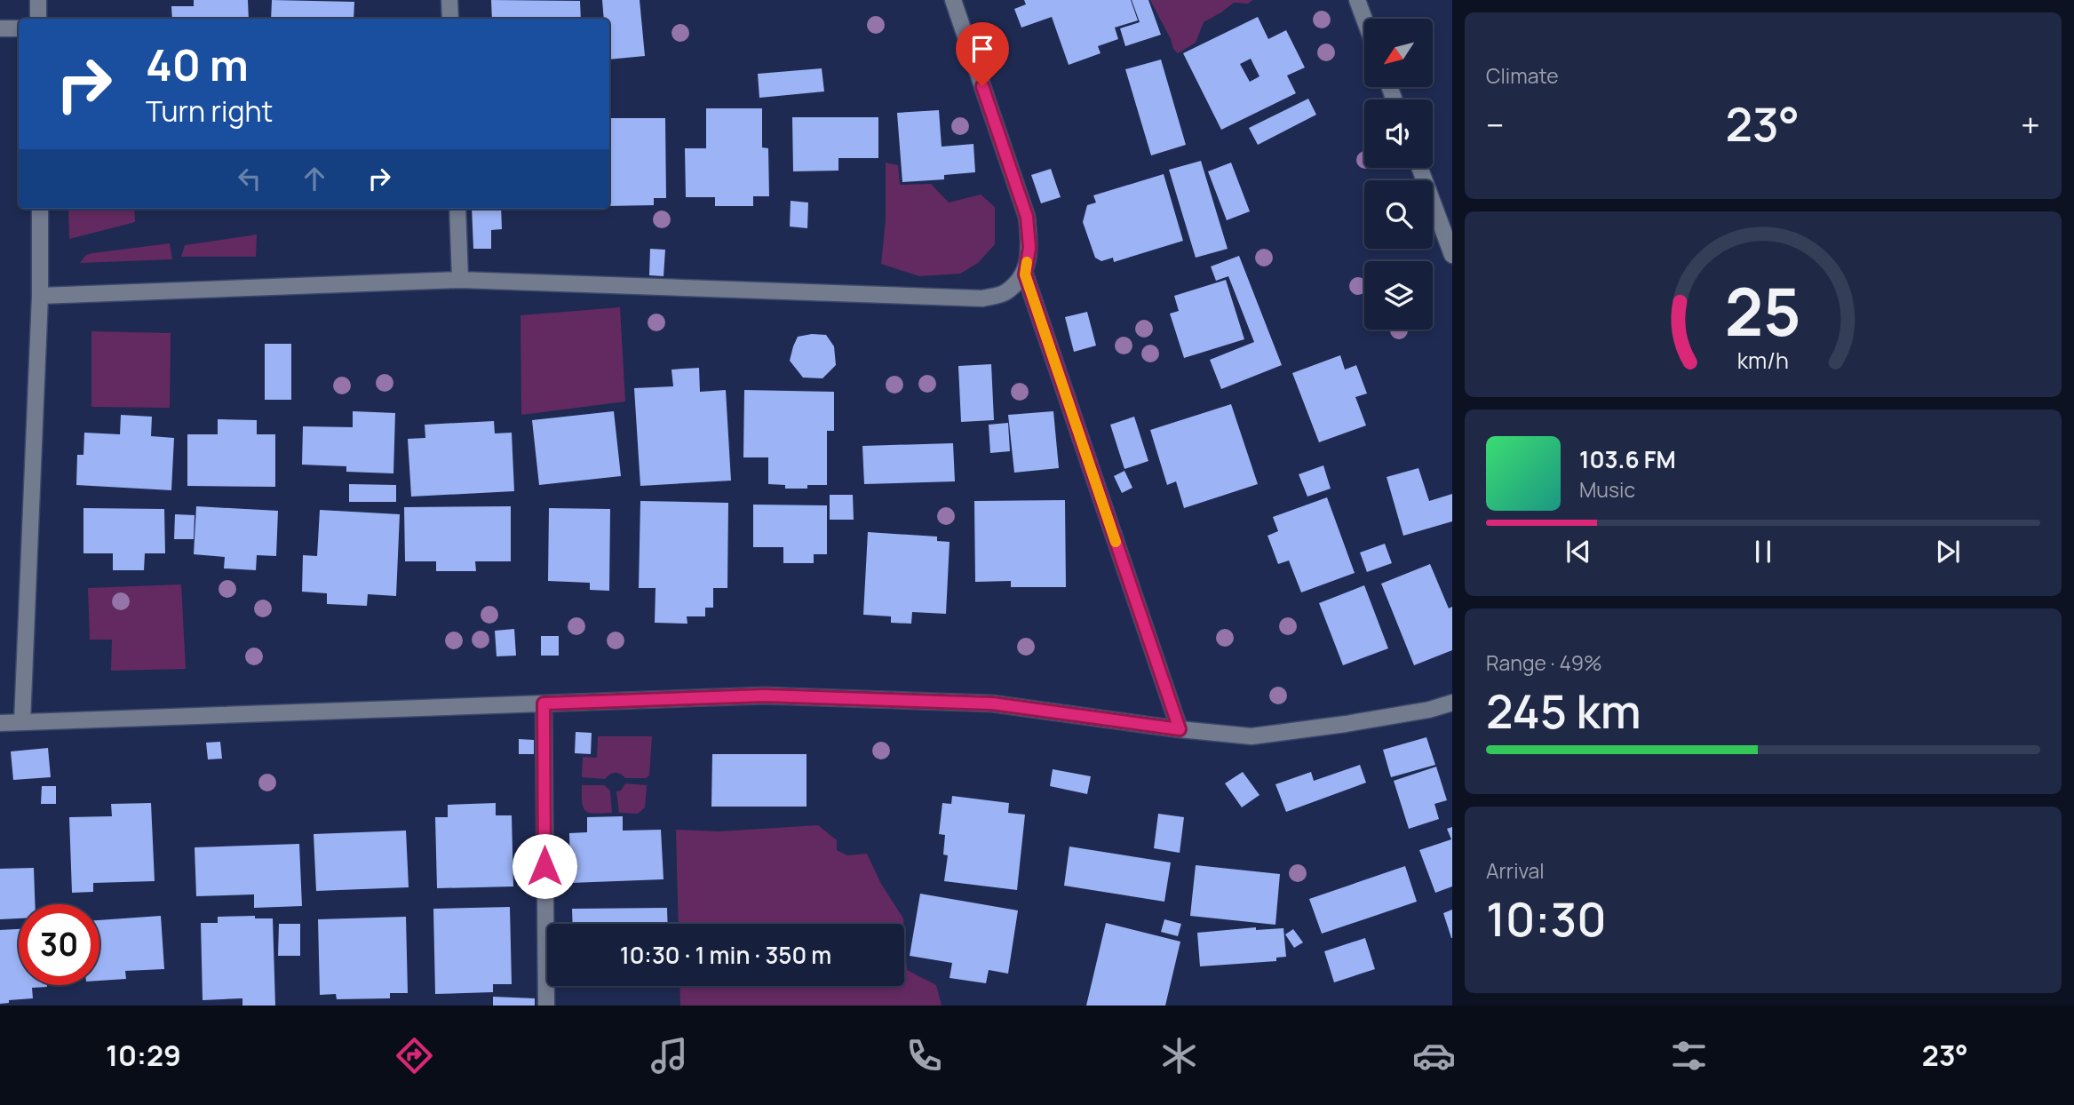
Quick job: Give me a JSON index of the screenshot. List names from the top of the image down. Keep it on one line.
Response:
{"north":"bottom left","page":{"tile":["Climate",["Range · 49%","245 km"],["Arrival","10:30"]],"turn":["40 m","Turn right"],"heat":["−","23°","+"],"song":["103.6 FM","Music"],"limit":"30","trip":"10:30 · 1 min · 350 m","tabs":["10:29","23°"],"gauge":["25","km/h"]}}
